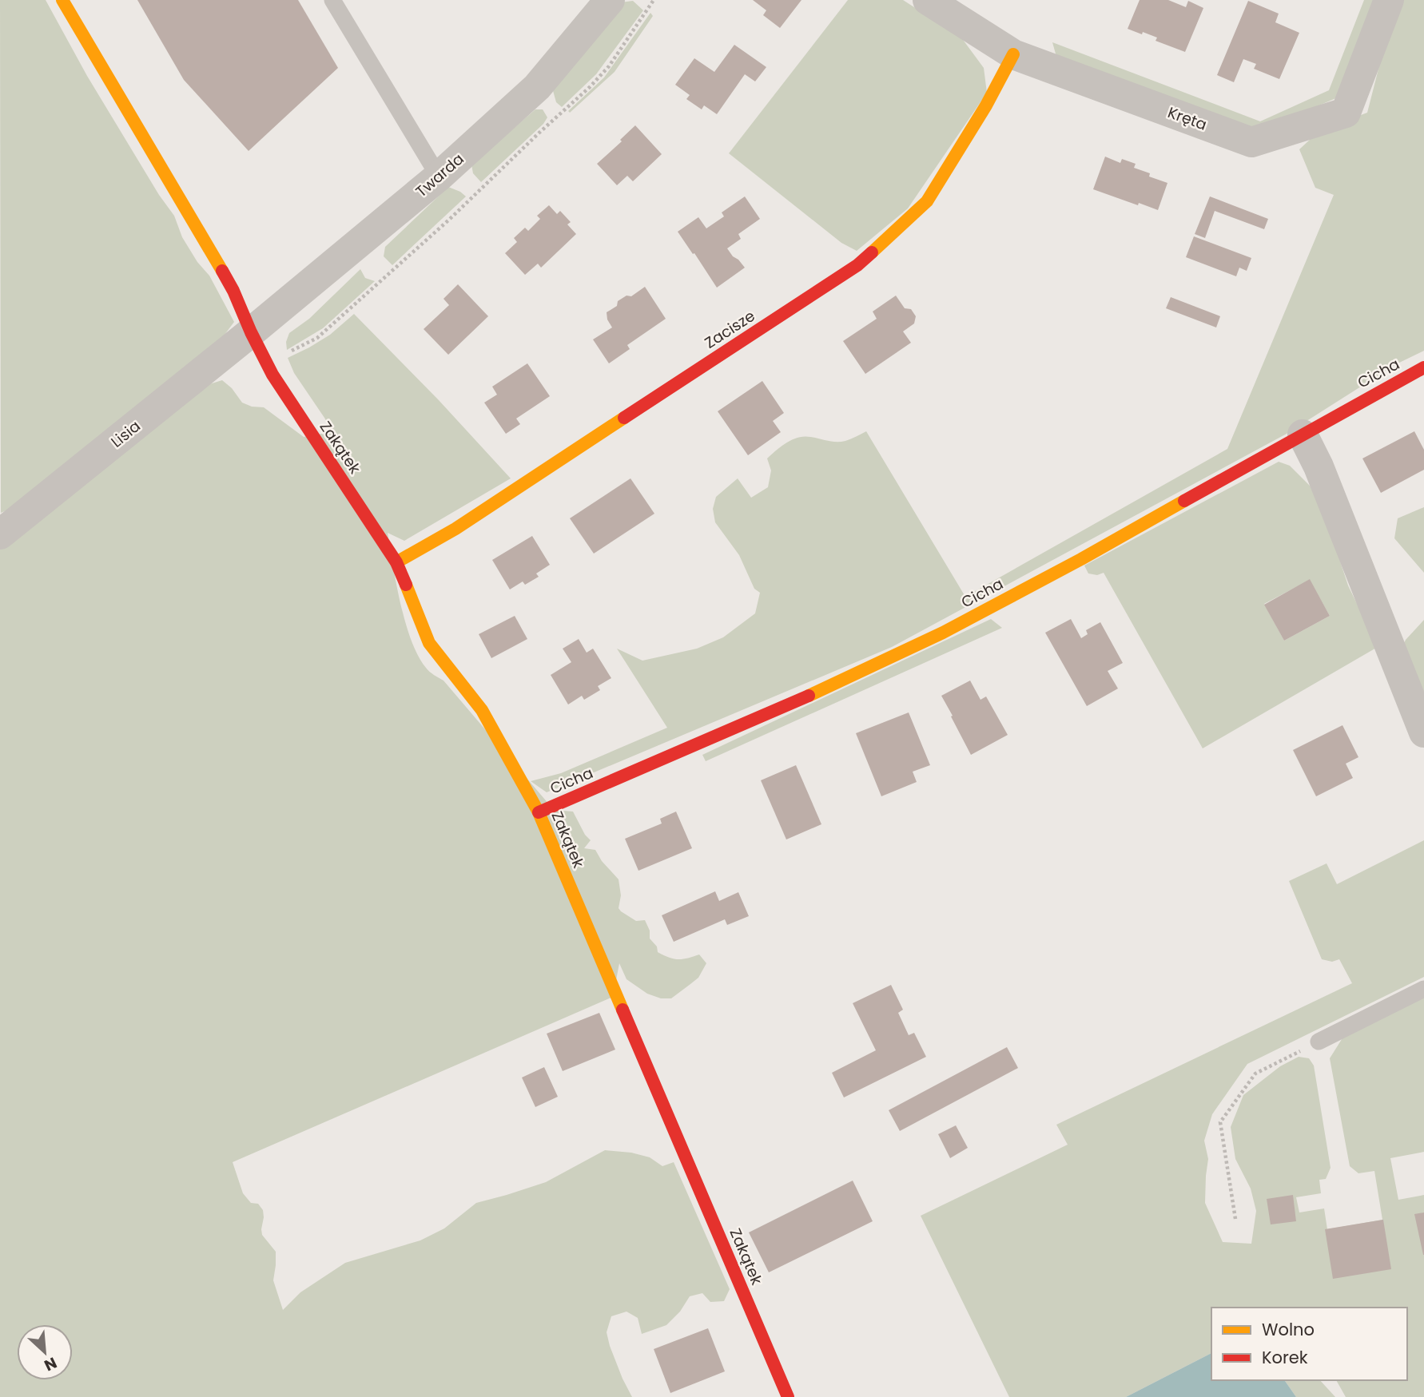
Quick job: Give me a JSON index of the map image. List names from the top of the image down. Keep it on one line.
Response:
{"streets":{"street":["Kręta","Twarda","Zacisze","Cicha","Lisia","Zakątek"]},"crossings":[["Kręta","Zacisze"],["Twarda","Lisia"],["Twarda","Zakątek"],["Zacisze","Zakątek"],["Cicha","Zakątek"],["Lisia","Zakątek"]],"legend":["Wolno","Korek"],"north":"bottom right"}
